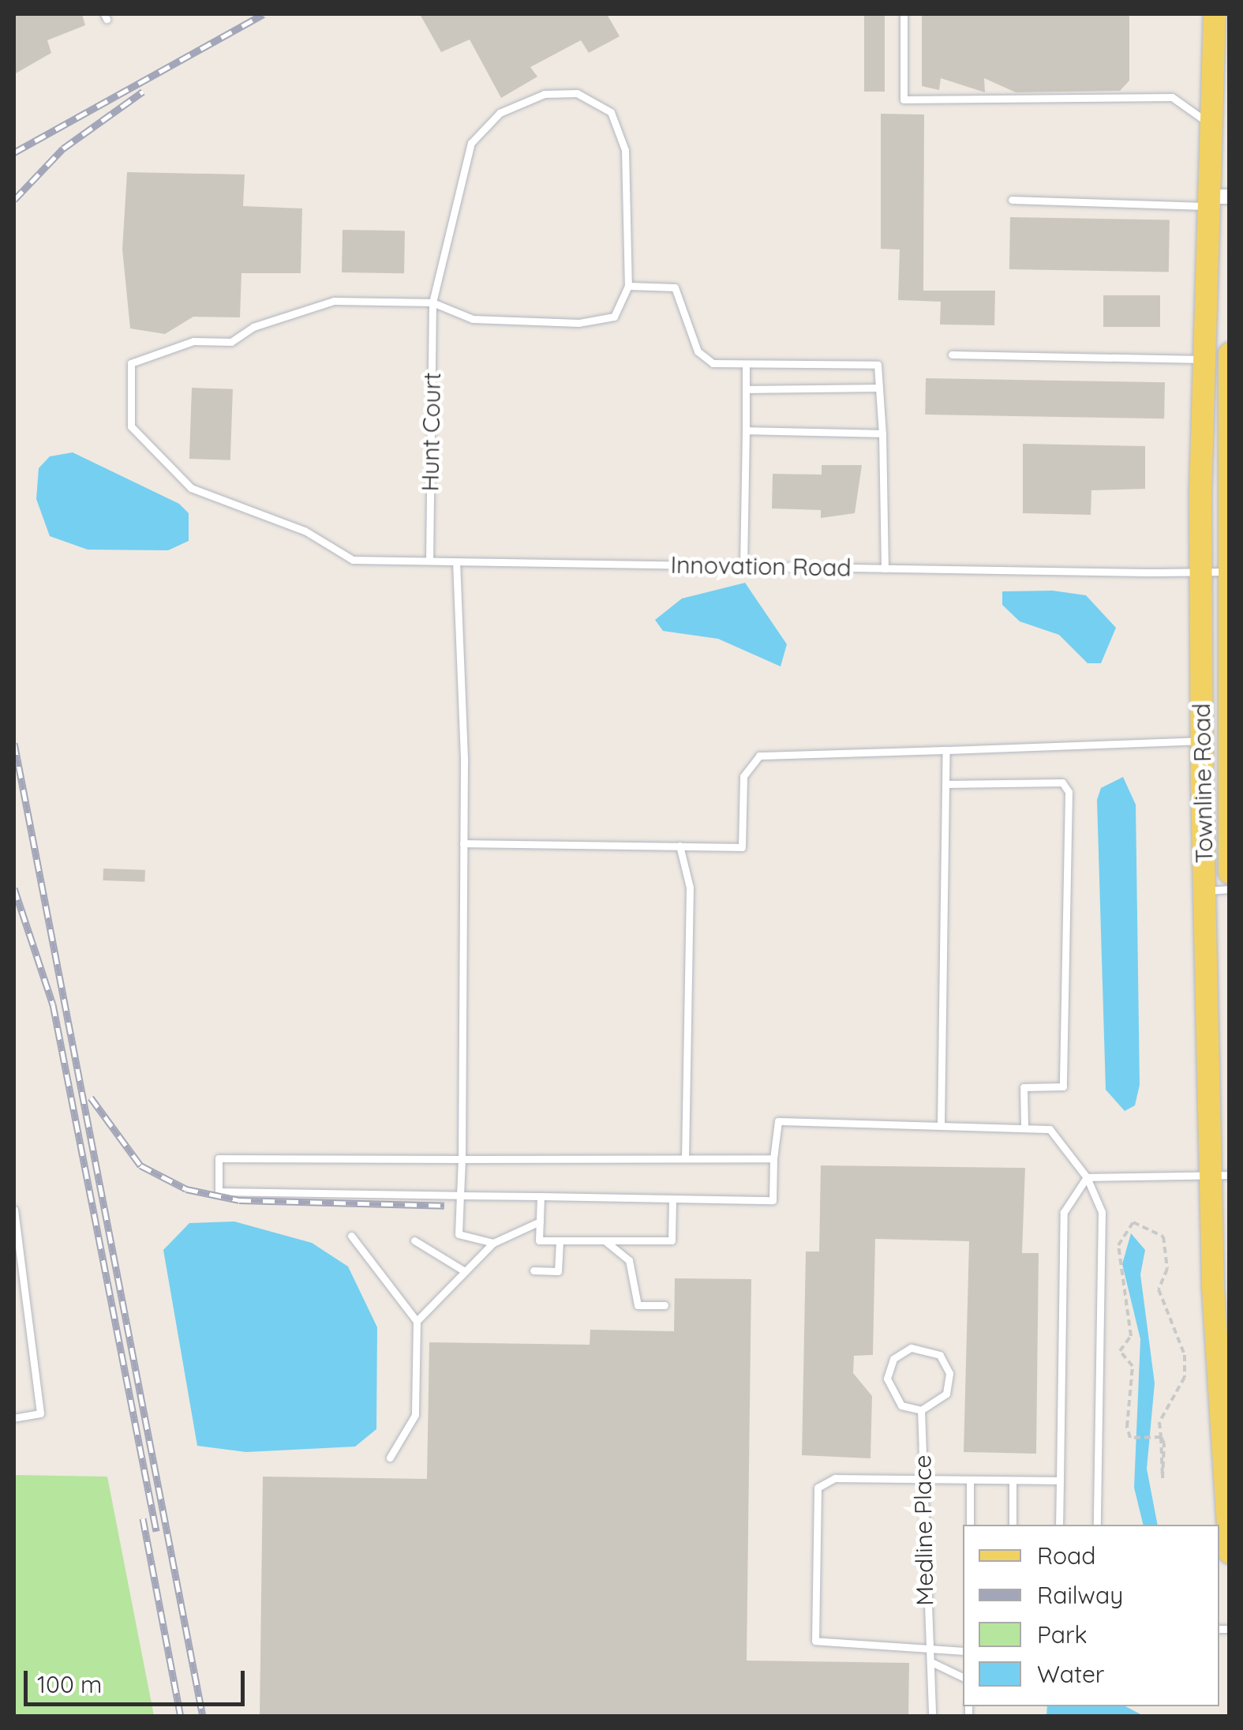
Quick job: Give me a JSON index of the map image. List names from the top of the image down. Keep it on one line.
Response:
{"streets":{"main road":["Townline Road"],"lane":["Hunt Court","Innovation Road","Medline Place"]},"crossings":[["Hunt Court","Innovation Road"],["Innovation Road","Townline Road"]],"legend":["Road","Railway","Park","Water"],"scale_bar":"100 m"}
